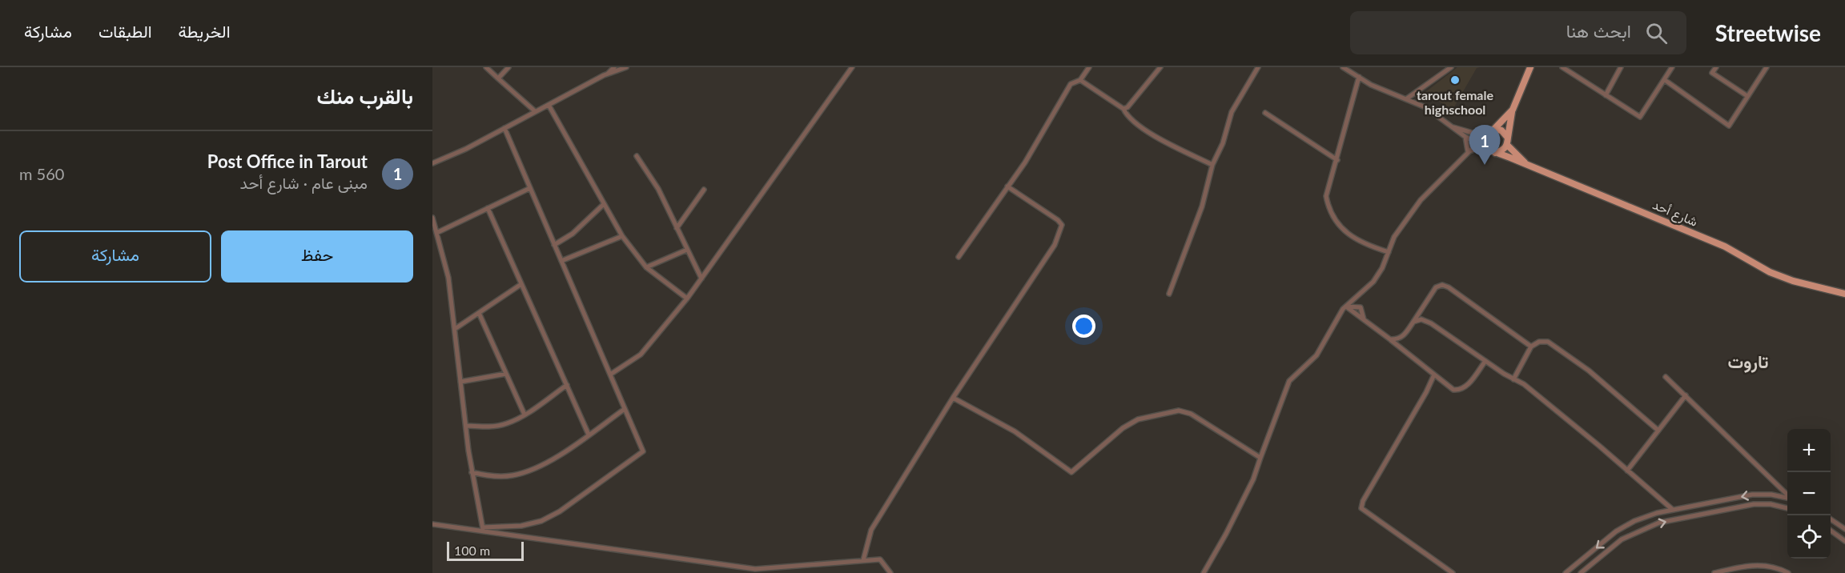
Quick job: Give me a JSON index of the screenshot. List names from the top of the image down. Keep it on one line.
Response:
{"streets":{"main road":["شارع أحد"]},"districts":["تاروت"],"places":["tarout female highschool"],"scale_bar":"100 m","page":{"header":"Streetwise","search":"ابحث هنا","nav":["الخريطة","الطبقات","مشاركة"],"heading":"بالقرب منك","pins":"1","list":[{"mark":"1","name":"Post Office in Tarout","note":"مبنى عام · شارع أحد","value":"560 m"}],"buttons":["حفظ","مشاركة"],"map_buttons":["+","−"],"scale":"100 m"}}
